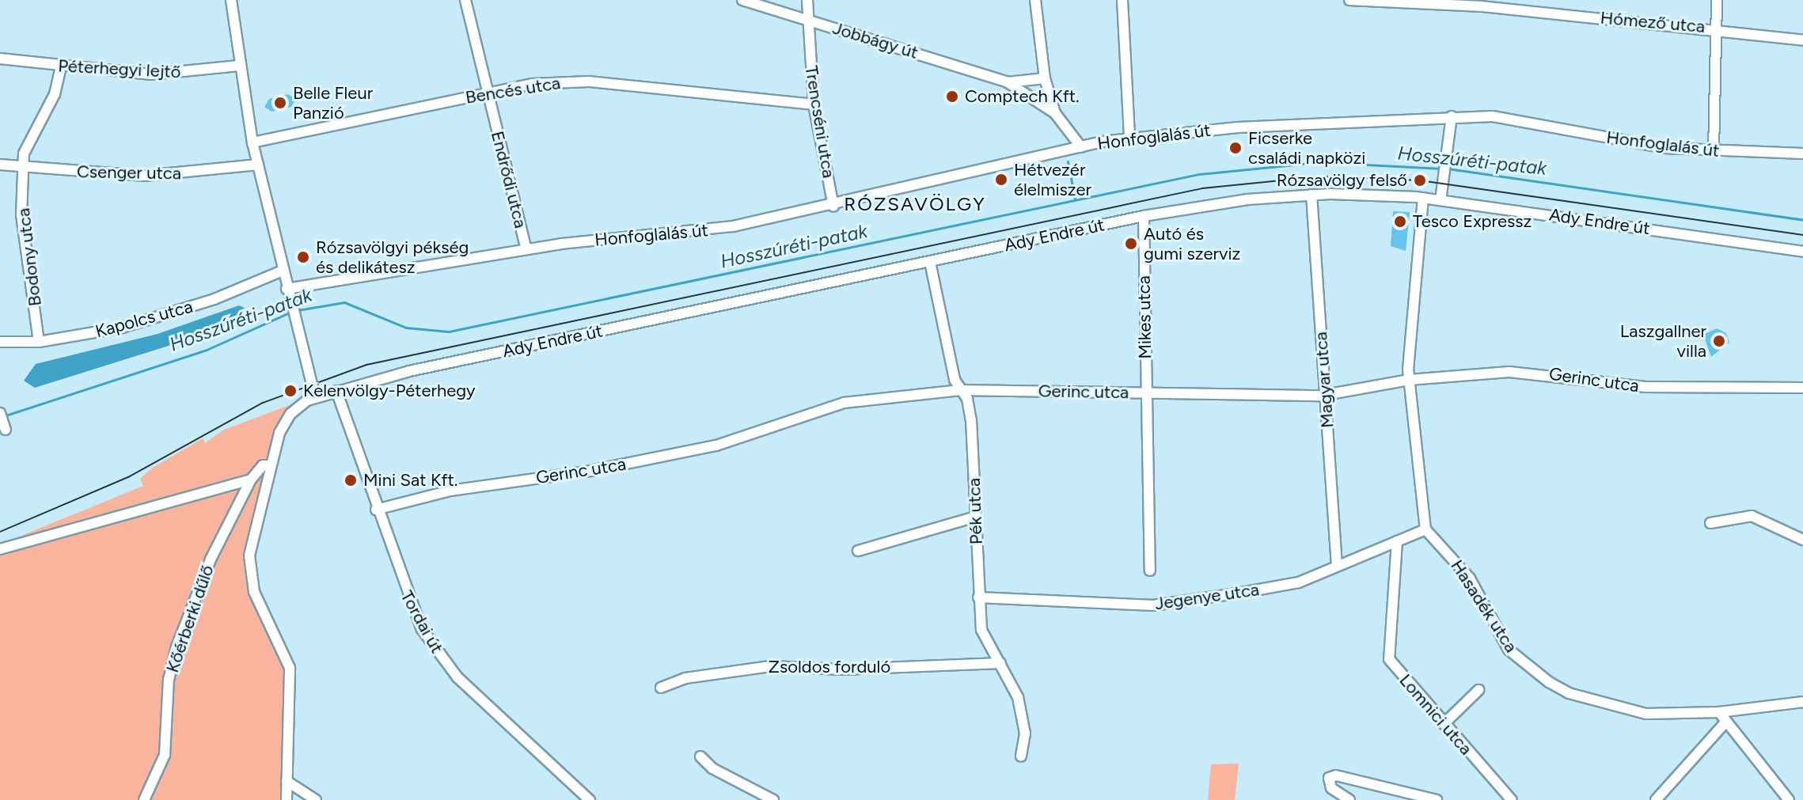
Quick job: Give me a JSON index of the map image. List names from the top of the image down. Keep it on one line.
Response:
{"streets":{"street":["Hómező utca","Jobbágy út","Péterhegyi lejtő","Bencés utca","Trencséni utca","Honfoglalás út","Csenger utca","Endrődi utca","Ady Endre út","Bodony utca","Mikes utca","Kapolcs utca","Magyar utca","Gerinc utca","Pék utca","Jegenye utca","Hasadék utca","Kőérberki dűlő","Tordai út","Zsoldos forduló","Lomnici utca"]},"crossings":[["Jobbágy út","Trencséni utca"],["Jobbágy út","Honfoglalás út"],["Péterhegyi lejtő","Bodony utca"],["Bencés utca","Trencséni utca"],["Bencés utca","Endrődi utca"],["Trencséni utca","Honfoglalás út"],["Honfoglalás út","Endrődi utca"],["Csenger utca","Bodony utca"],["Ady Endre út","Mikes utca"],["Ady Endre út","Magyar utca"],["Ady Endre út","Pék utca"],["Ady Endre út","Tordai út"],["Bodony utca","Kapolcs utca"],["Mikes utca","Gerinc utca"],["Magyar utca","Gerinc utca"],["Magyar utca","Jegenye utca"],["Gerinc utca","Pék utca"],["Gerinc utca","Tordai út"],["Pék utca","Jegenye utca"],["Pék utca","Zsoldos forduló"],["Jegenye utca","Hasadék utca"],["Jegenye utca","Lomnici utca"]],"districts":["RÓZSAVÖLGY"],"water":["Hosszúréti-patak"],"places":["Comptech Kft.","Belle Fleur Panzió","Ficserke családi napközi","Hétvezér élelmiszer","Rózsavölgy felső","Tesco Expressz","Autó és gumi szerviz","Rózsavölgyi pékség és delikátesz","Laszgallner villa","Kelenvölgy-Péterhegy","Mini Sat Kft."]}
